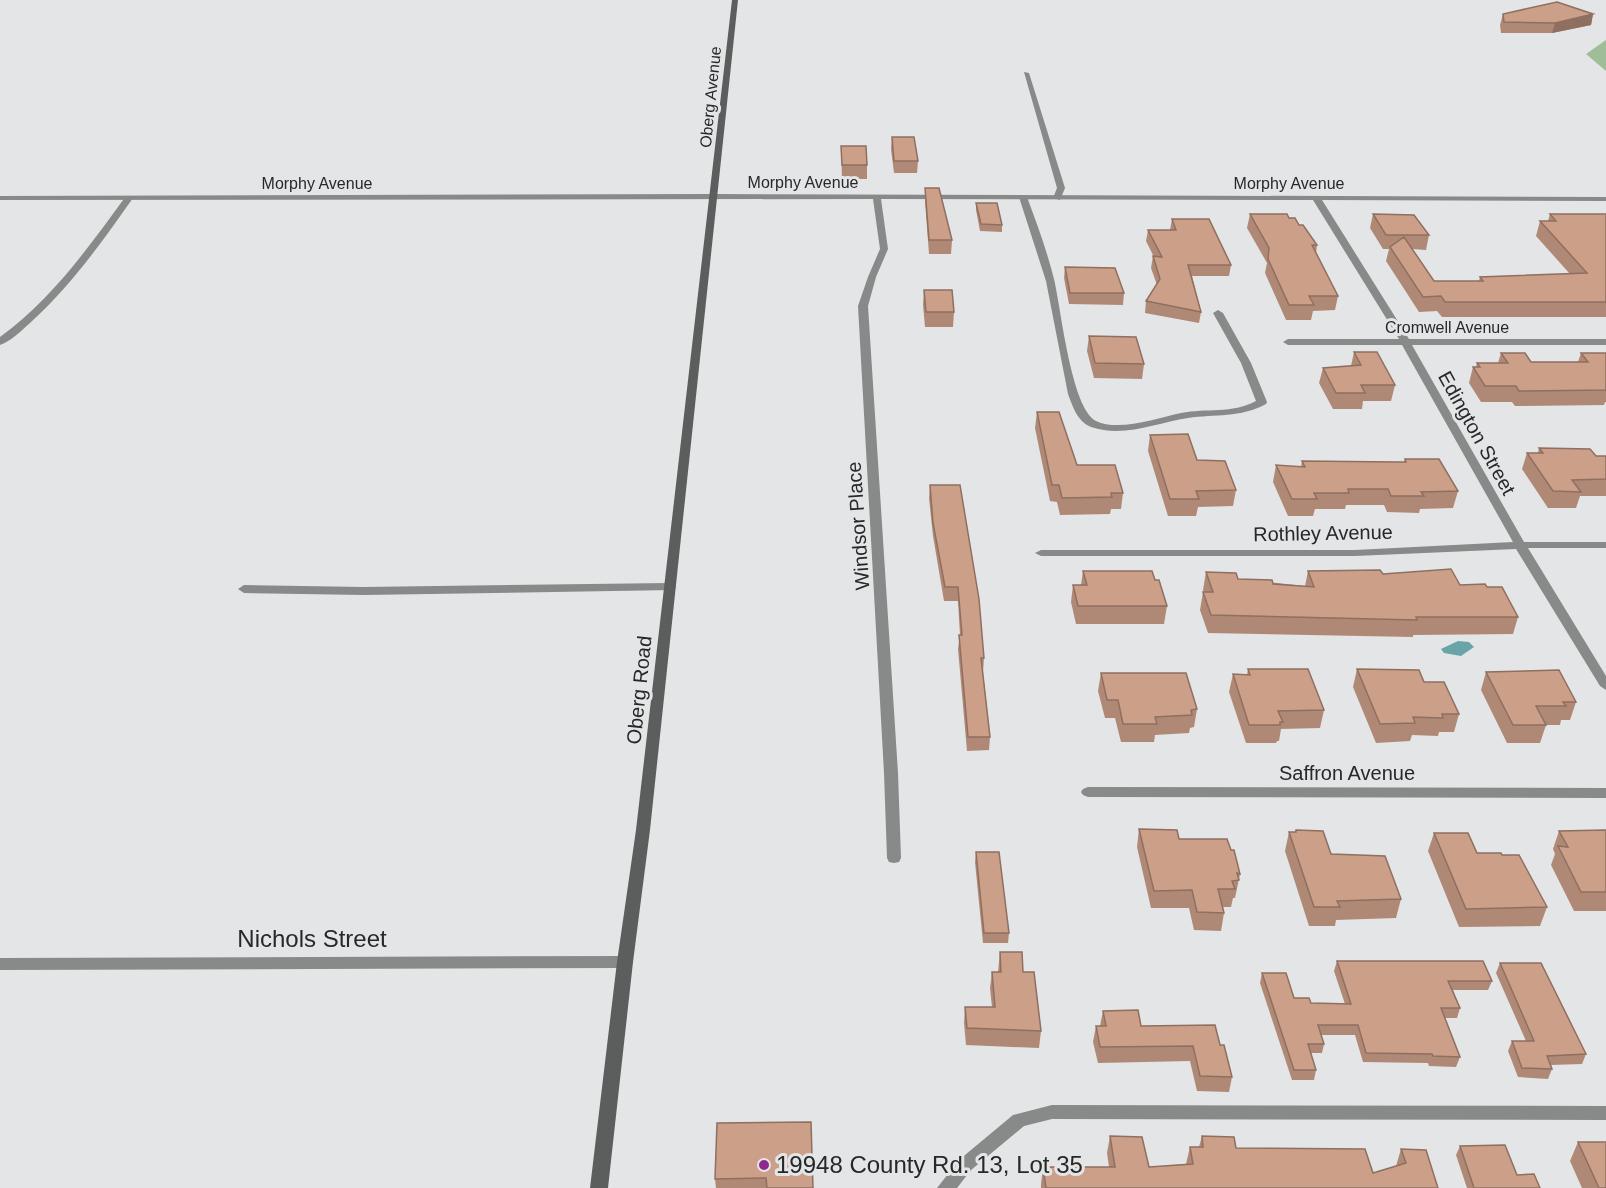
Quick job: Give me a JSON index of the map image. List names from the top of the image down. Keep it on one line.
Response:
{"streets":{"street":["Oberg Avenue","Morphy Avenue","Cromwell Avenue","Edington Street","Windsor Place","Rothley Avenue","Oberg Road","Saffron Avenue","Nichols Street"]},"crossings":[["Oberg Avenue","Morphy Avenue"],["Oberg Avenue","Oberg Road"],["Morphy Avenue","Edington Street"],["Morphy Avenue","Windsor Place"],["Morphy Avenue","Oberg Road"],["Cromwell Avenue","Edington Street"],["Edington Street","Rothley Avenue"],["Oberg Road","Nichols Street"]],"places":["19948 County Rd. 13, Lot 35"]}
